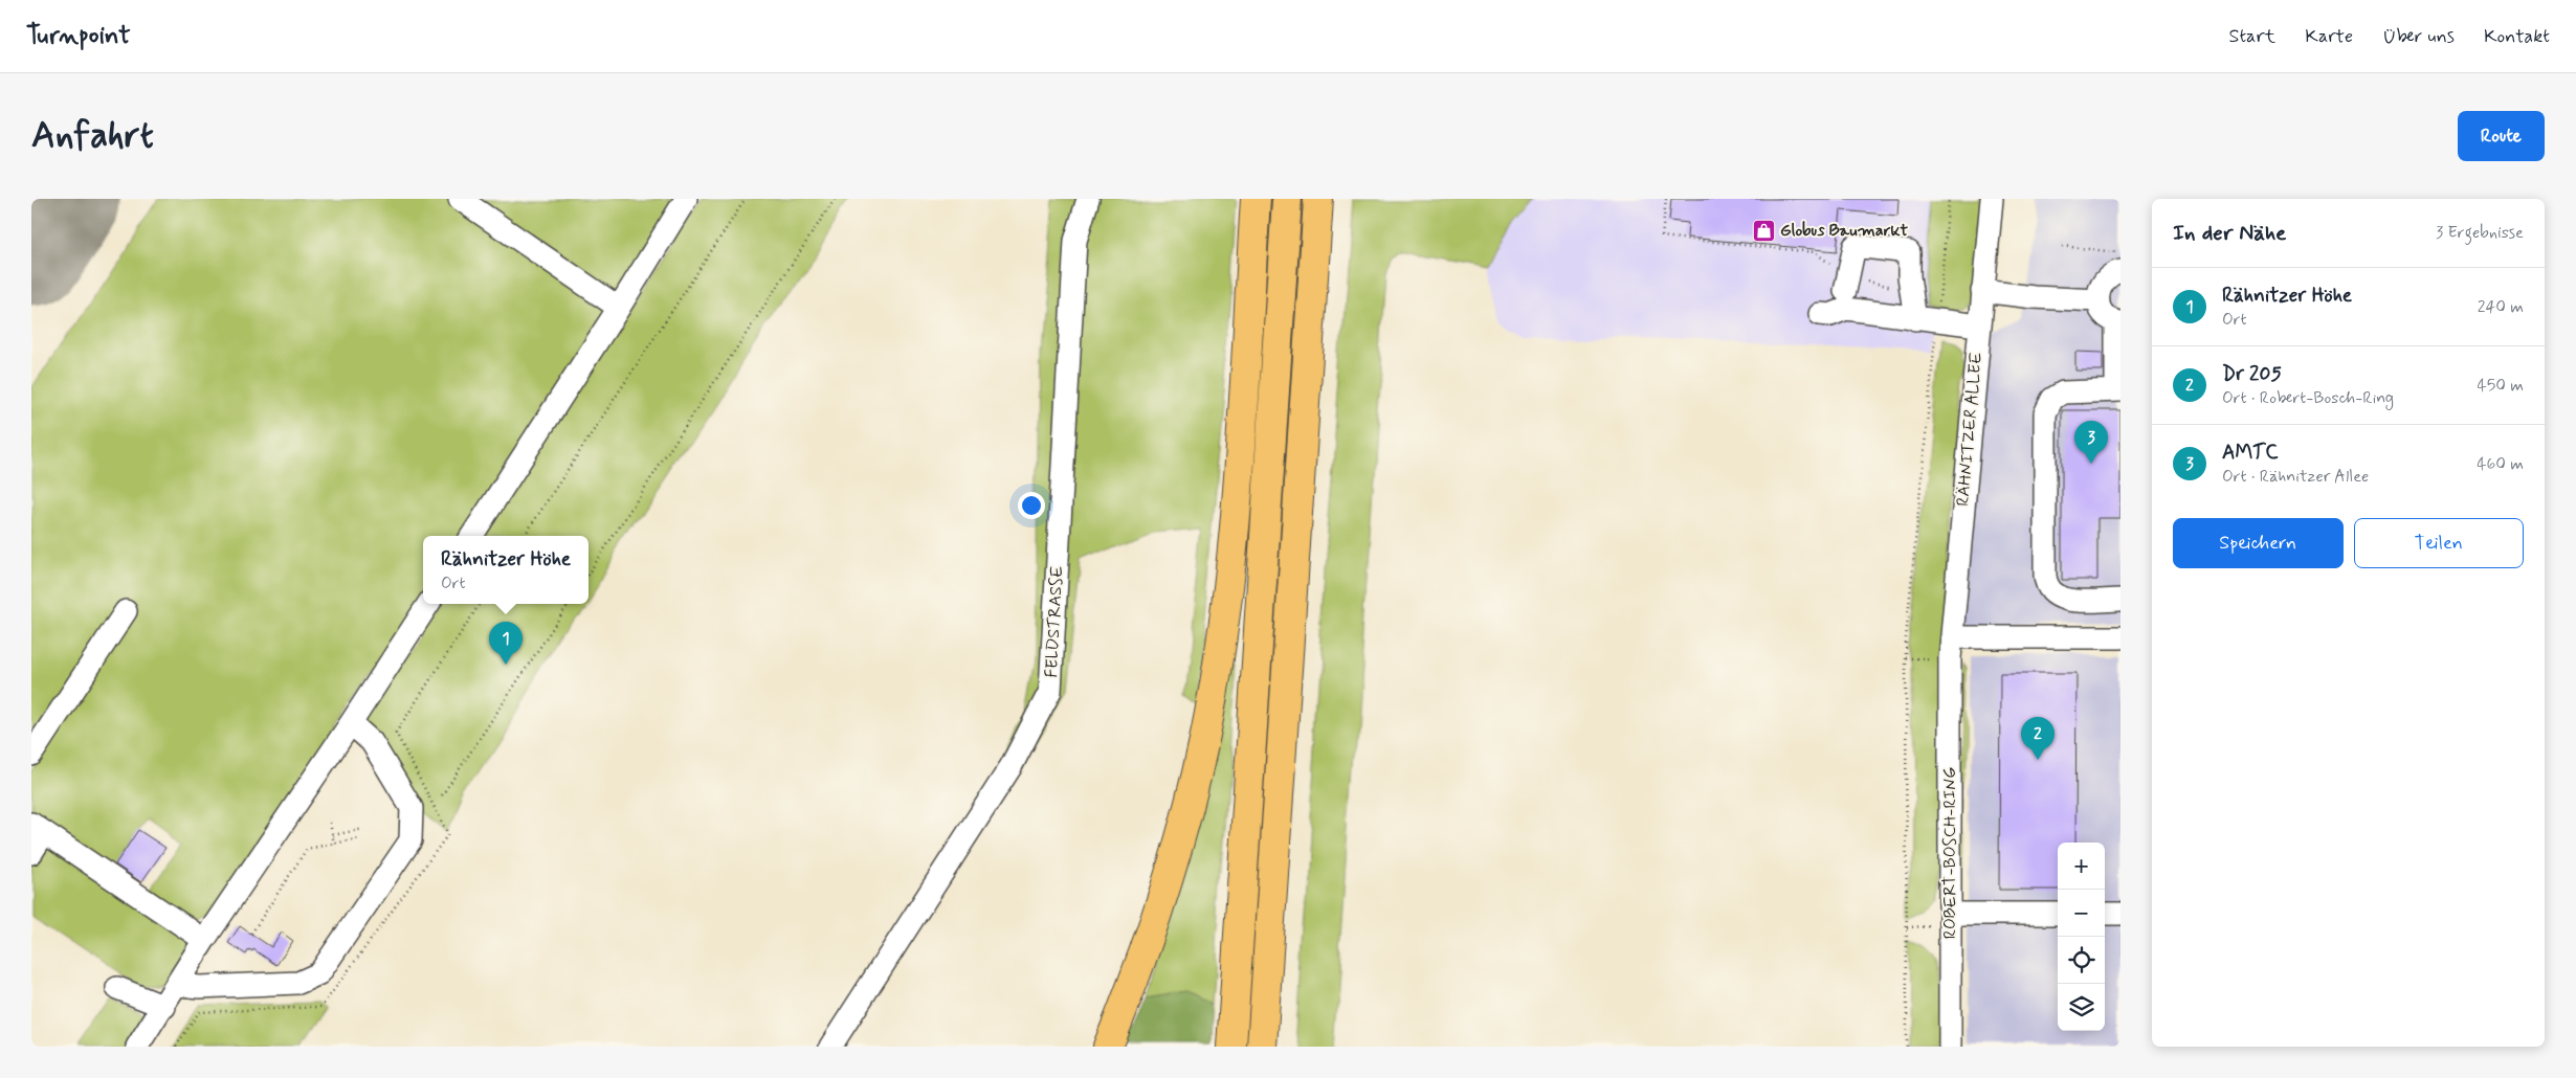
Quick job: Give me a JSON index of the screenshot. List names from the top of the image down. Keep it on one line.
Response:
{"streets":{"street":["RÄHNITZER ALLEE","FELDSTRASSE","ROBERT-BOSCH-RING"]},"crossings":[["RÄHNITZER ALLEE","ROBERT-BOSCH-RING"]],"places":{"shop":["Globus Baumarkt"]},"page":{"header":"Turnpoint","nav":["Start","Karte","Über uns","Kontakt"],"buttons":["Route",["Speichern","Teilen"]],"title":"Anfahrt","heading":["In der Nähe","3 Ergebnisse"],"list":[{"mark":"1","name":"Rähnitzer Höhe","note":"Ort","value":"240 m"},{"mark":"2","name":"Dr 205","note":"Ort · Robert-Bosch-Ring","value":"450 m"},{"mark":"3","name":"AMTC","note":"Ort · Rähnitzer Allee","value":"460 m"}],"pins":["3","1","2"],"popup":["Rähnitzer Höhe","Ort"],"map_buttons":["+","−"]}}
